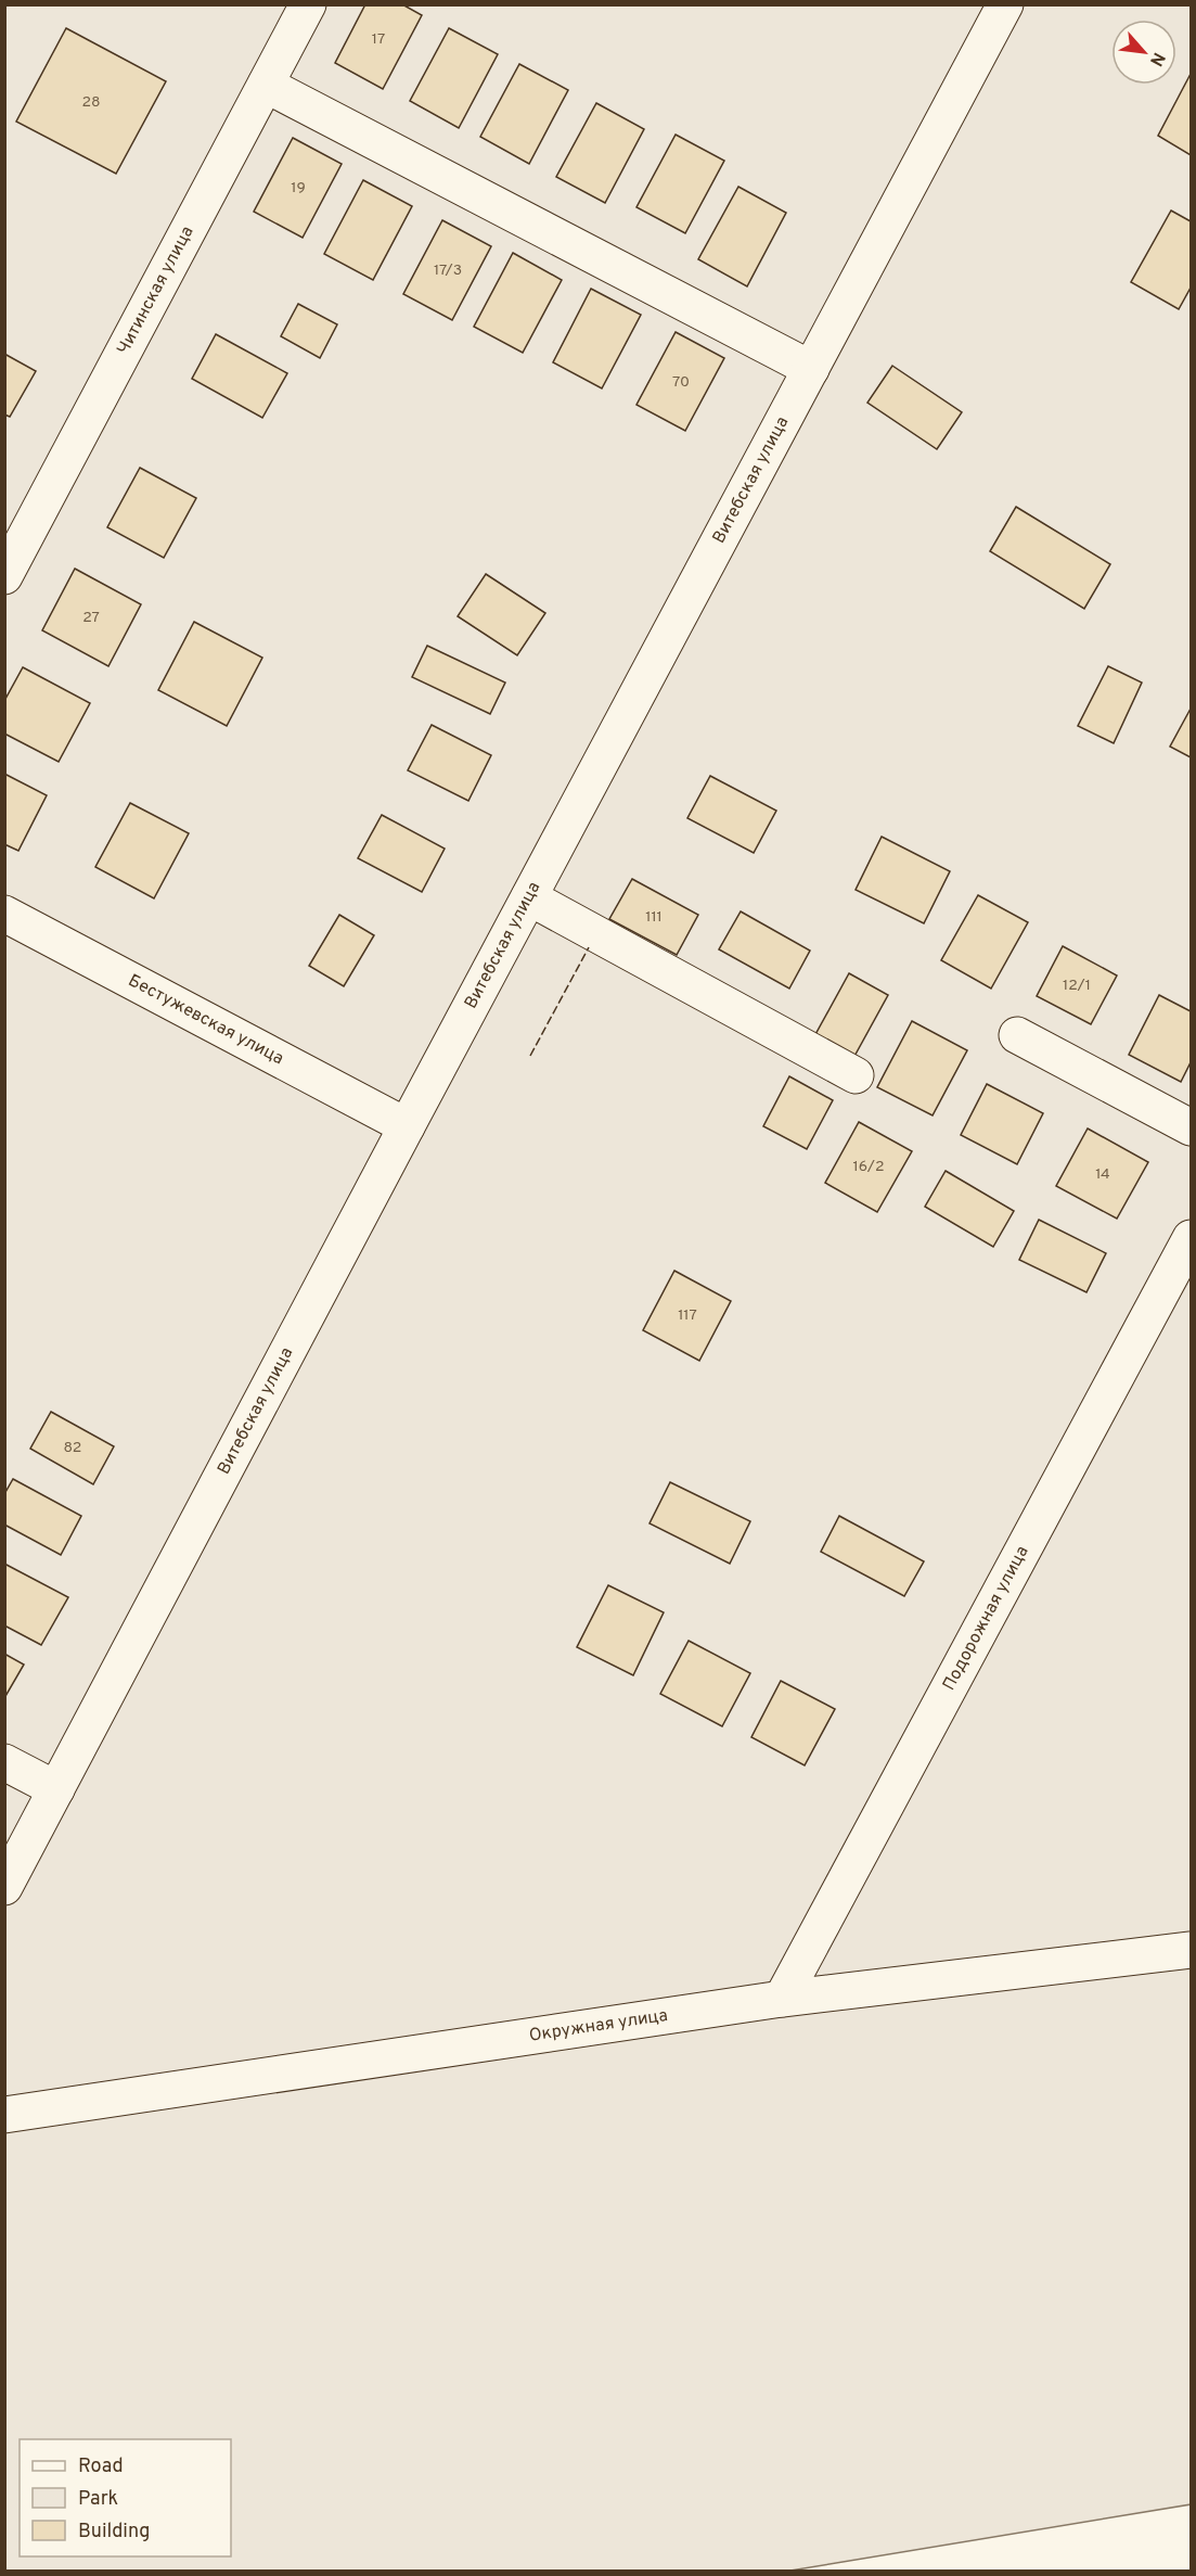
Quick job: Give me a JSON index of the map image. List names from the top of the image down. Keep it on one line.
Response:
{"streets":{"street":["Читинская улица","Витебская улица","Бестужевская улица","Подорожная улица","Окружная улица"]},"crossings":[["Витебская улица","Бестужевская улица"],["Подорожная улица","Окружная улица"]],"house_numbers":["17","28","19","17/3","70","27","111","12/1","16/2","14","117","82"],"legend":["Road","Park","Building"],"north":"bottom right"}
